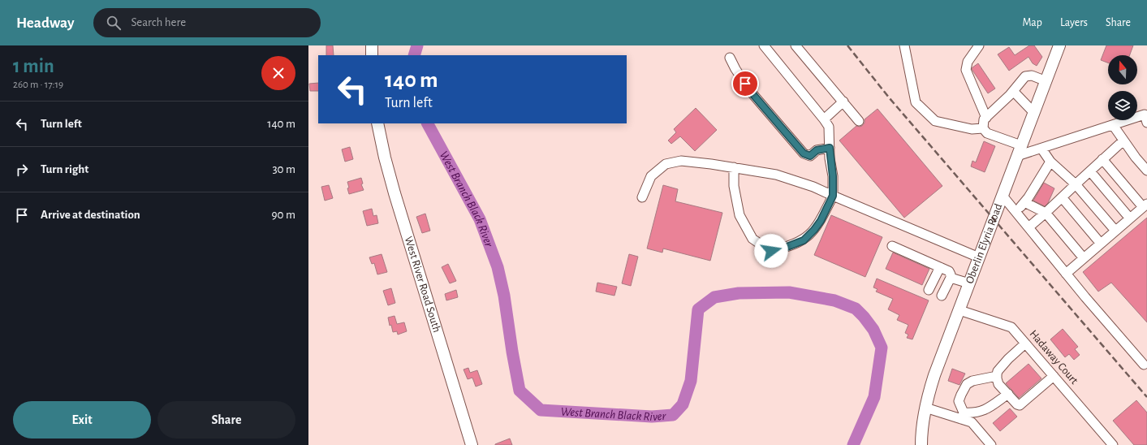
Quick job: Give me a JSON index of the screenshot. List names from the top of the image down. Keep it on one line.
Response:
{"streets":{"main road":["Oberlin Elyria Road","West River Road South"],"street":["Hadaway Court"]},"crossings":[["Oberlin Elyria Road","Hadaway Court"]],"water":["West Branch Black River"],"north":"top","page":{"header":"Headway","search":"Search here","nav":["Map","Layers","Share"],"heading":["1 min","260 m · 17:19"],"turn":["140 m","Turn left"],"list":[{"name":"Turn left","value":"140 m"},{"name":"Turn right","value":"30 m"},{"name":"Arrive at destination","value":"90 m"}],"buttons":["Exit","Share"]}}
